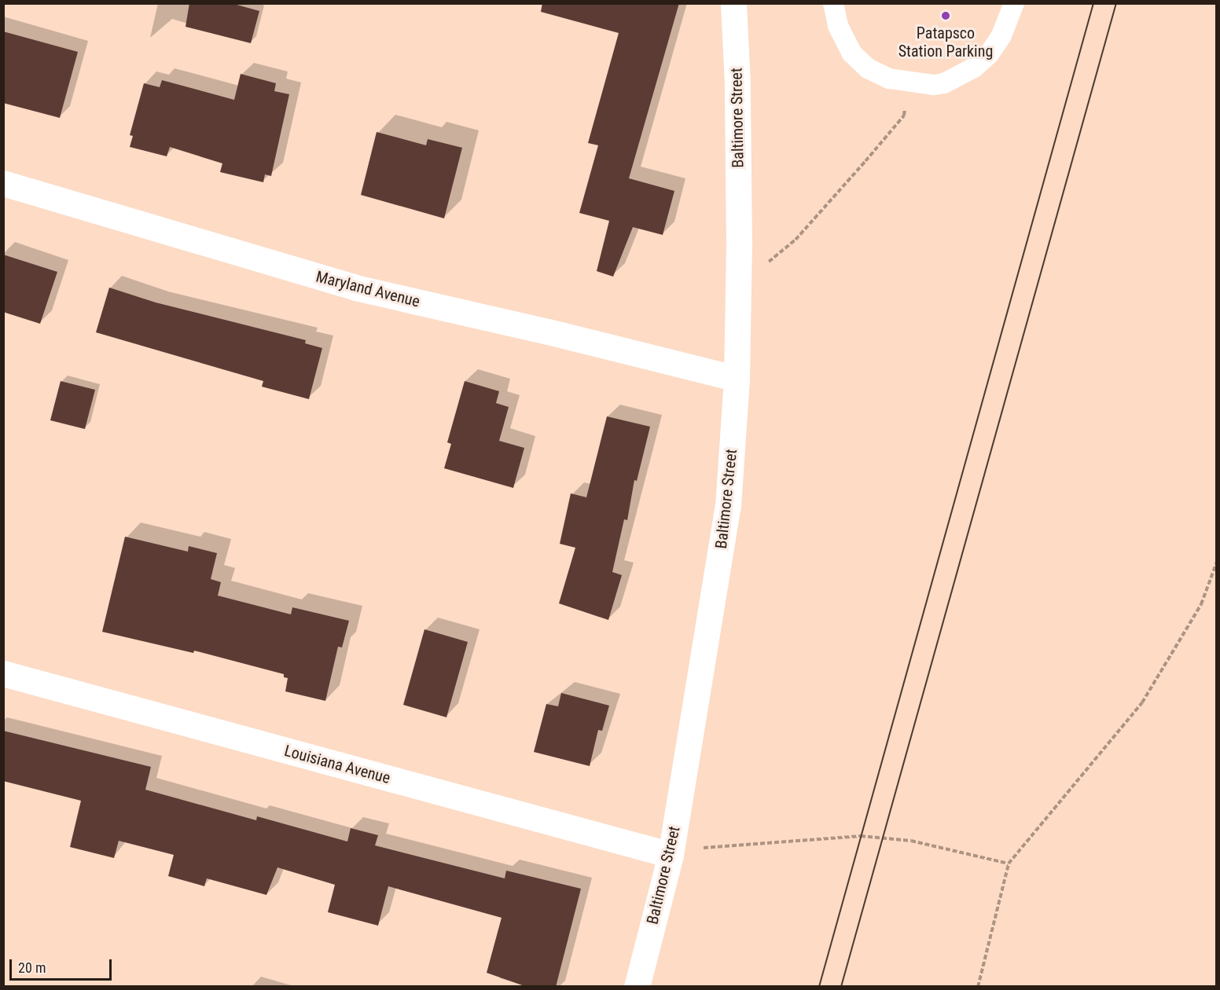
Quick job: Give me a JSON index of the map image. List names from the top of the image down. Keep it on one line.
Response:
{"streets":{"street":["Baltimore Street","Maryland Avenue","Louisiana Avenue"]},"crossings":[["Baltimore Street","Maryland Avenue"],["Baltimore Street","Louisiana Avenue"]],"places":["Patapsco Station Parking"],"scale_bar":"20 m"}
